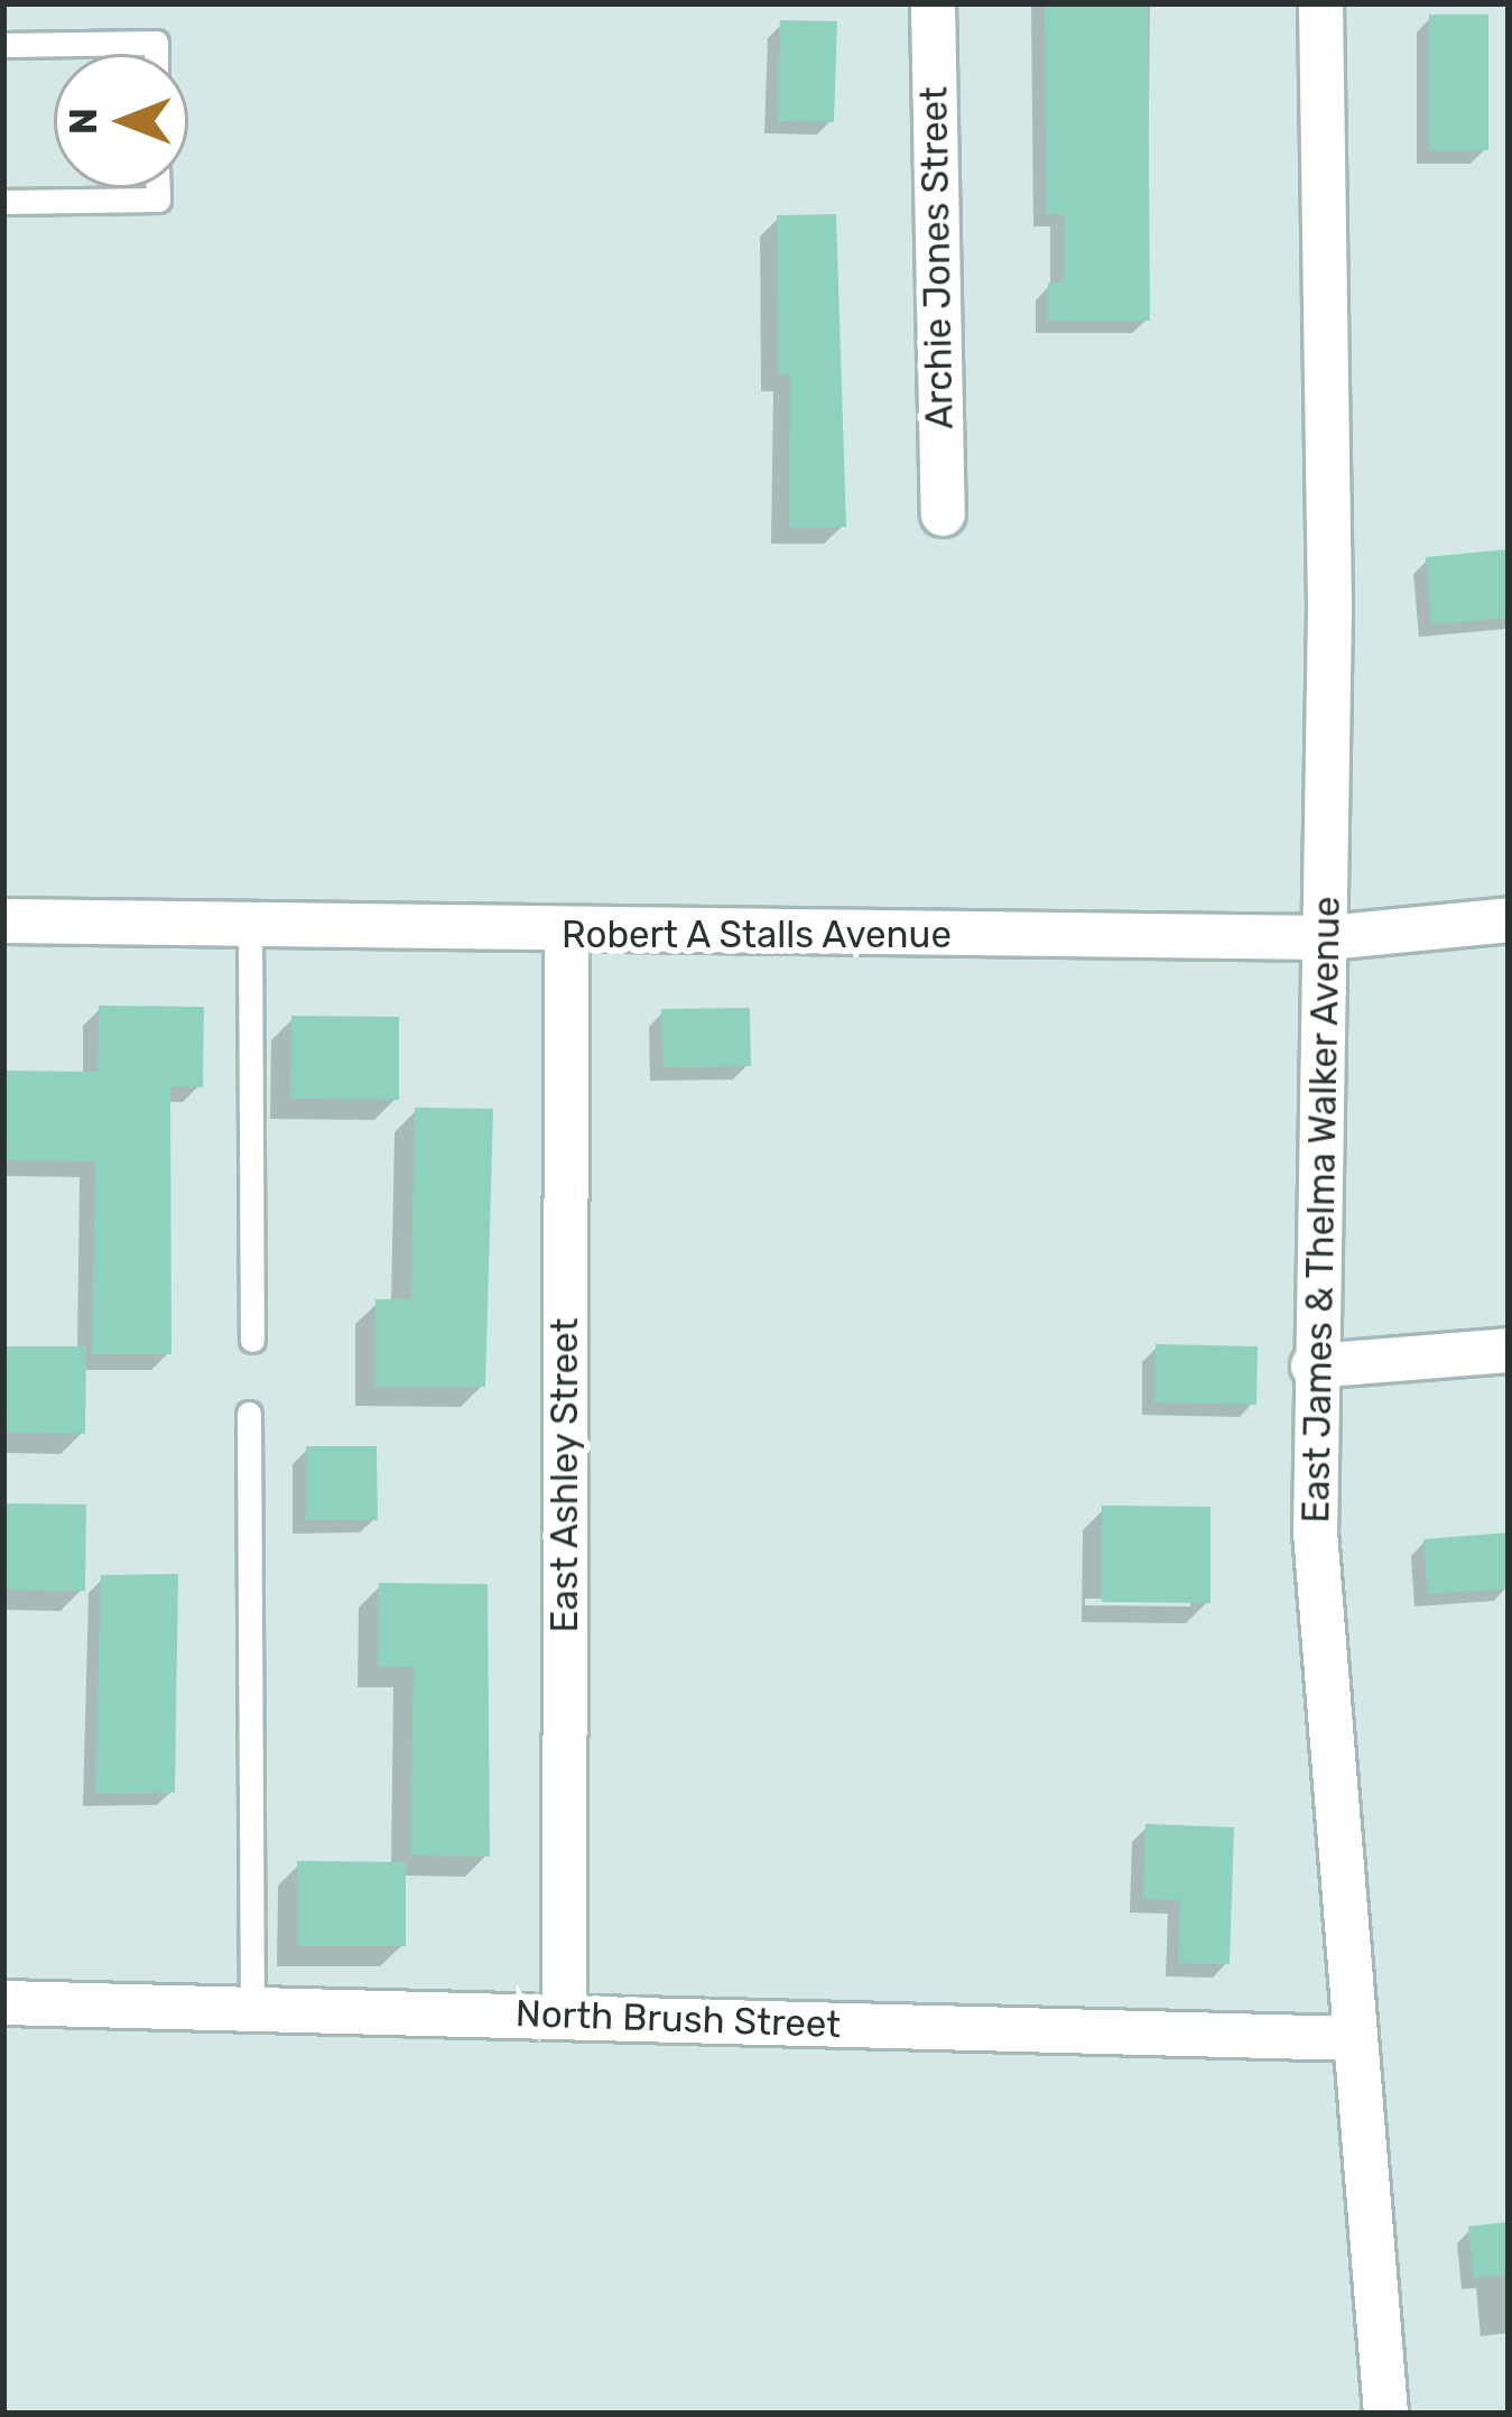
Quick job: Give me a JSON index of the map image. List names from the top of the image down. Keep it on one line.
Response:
{"streets":{"street":["Archie Jones Street","Robert A Stalls Avenue","East James & Thelma Walker Avenue","East Ashley Street","North Brush Street"]},"crossings":[["Robert A Stalls Avenue","East James & Thelma Walker Avenue"],["Robert A Stalls Avenue","East Ashley Street"],["East James & Thelma Walker Avenue","North Brush Street"],["East Ashley Street","North Brush Street"]],"north":"left"}
